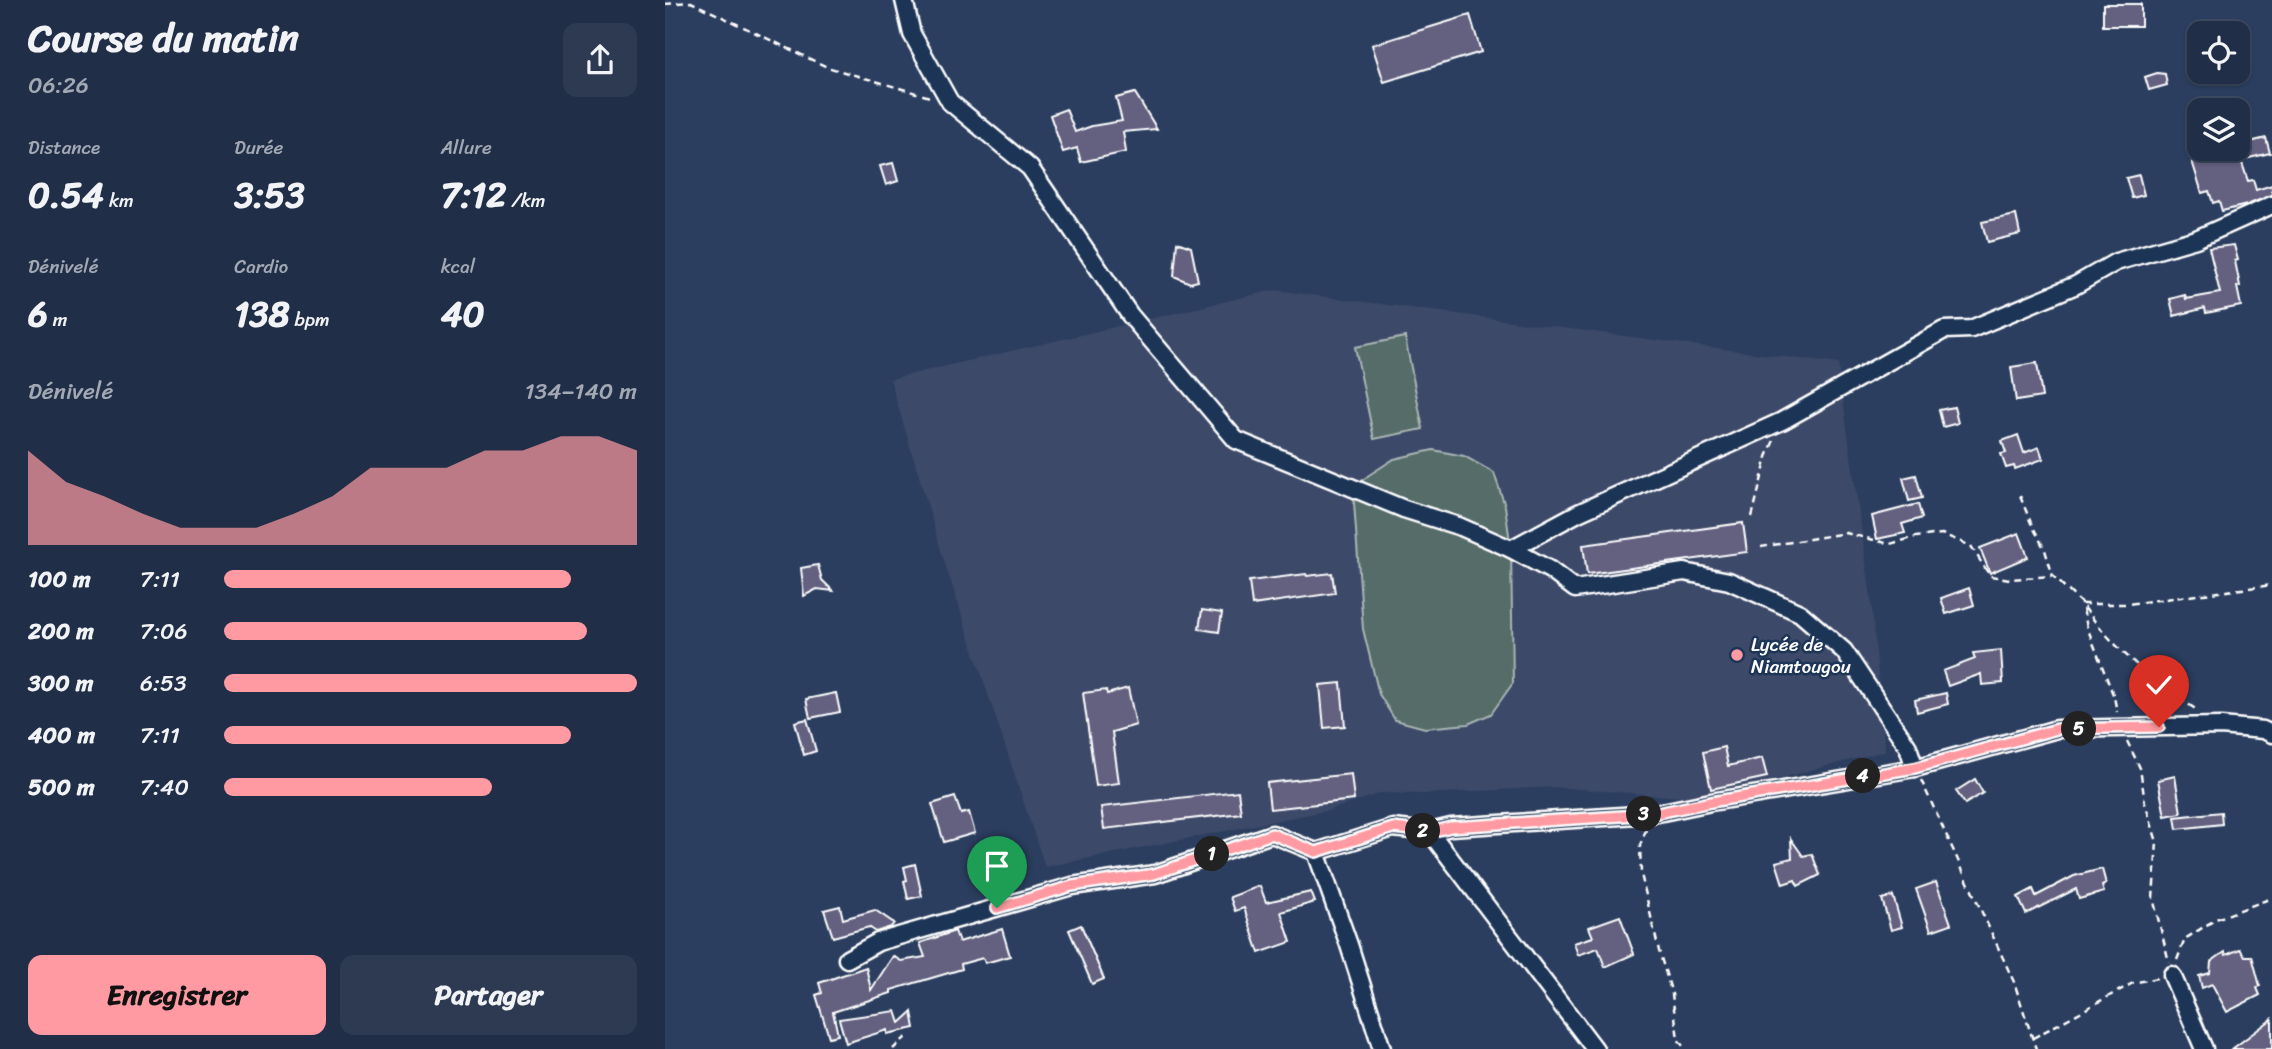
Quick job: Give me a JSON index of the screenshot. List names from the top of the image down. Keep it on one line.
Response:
{"places":["Lycée de Niamtougou"],"page":{"heading":["Course du matin","06:26"],"stats":[["Distance","0.54 km"],["Durée","3:53"],["Allure","7:12 /km"],["Dénivelé","6 m"],["Cardio","138 bpm"],["kcal","40"]],"chart":["Dénivelé","134–140 m"],"list":[{"name":"100 m","note":"7:11"},{"name":"200 m","note":"7:06"},{"name":"300 m","note":"6:53"},{"name":"400 m","note":"7:11"},{"name":"500 m","note":"7:40"}],"pins":["5","4","3","2","1"],"buttons":["Enregistrer","Partager"]}}
